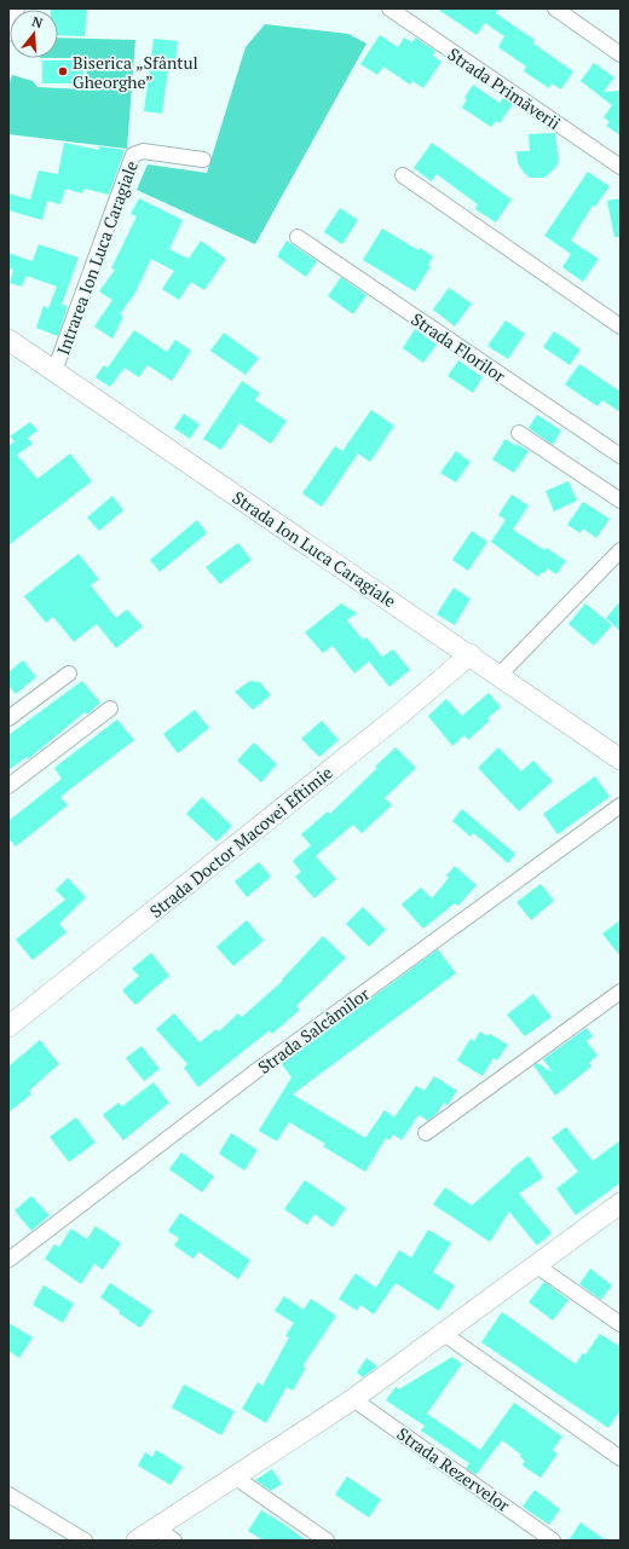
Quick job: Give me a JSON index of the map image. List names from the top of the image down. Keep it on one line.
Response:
{"streets":{"street":["Strada Primăverii","Intrarea Ion Luca Caragiale","Strada Florilor","Strada Ion Luca Caragiale","Strada Doctor Macovei Eftimie","Strada Salcâmilor","Strada Rezervelor"]},"crossings":[["Intrarea Ion Luca Caragiale","Strada Ion Luca Caragiale"],["Strada Ion Luca Caragiale","Strada Doctor Macovei Eftimie"]],"places":["Biserica „Sfântul Gheorghe”"],"north":"top"}
